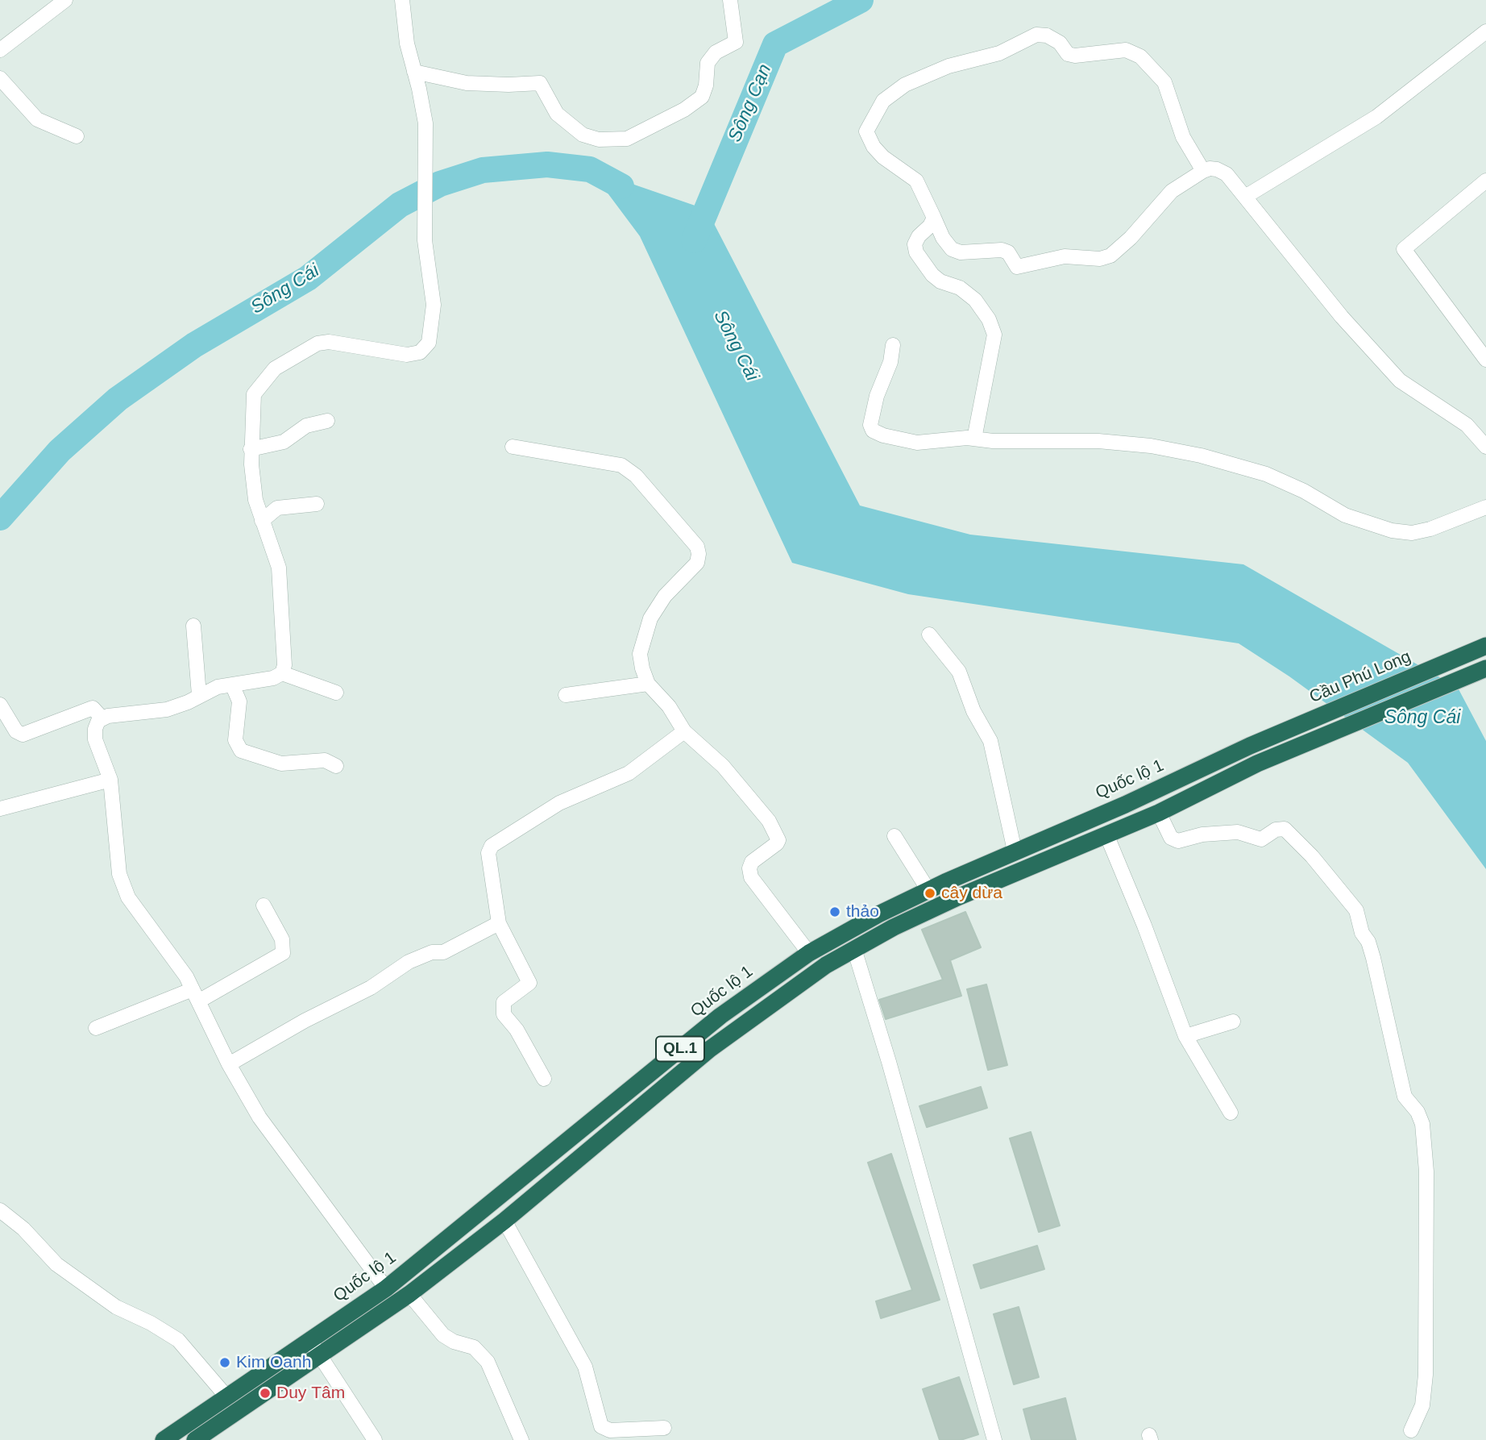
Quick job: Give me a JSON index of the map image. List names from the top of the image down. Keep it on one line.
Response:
{"streets":{"highway":["Cầu Phú Long","Quốc lộ 1","QL.1"]},"crossings":[["Cầu Phú Long","Quốc lộ 1"]],"water":["Sông Cạn","Sông Cái"],"places":["cây dừa","thảo","Kim Oanh","Duy Tâm"]}
